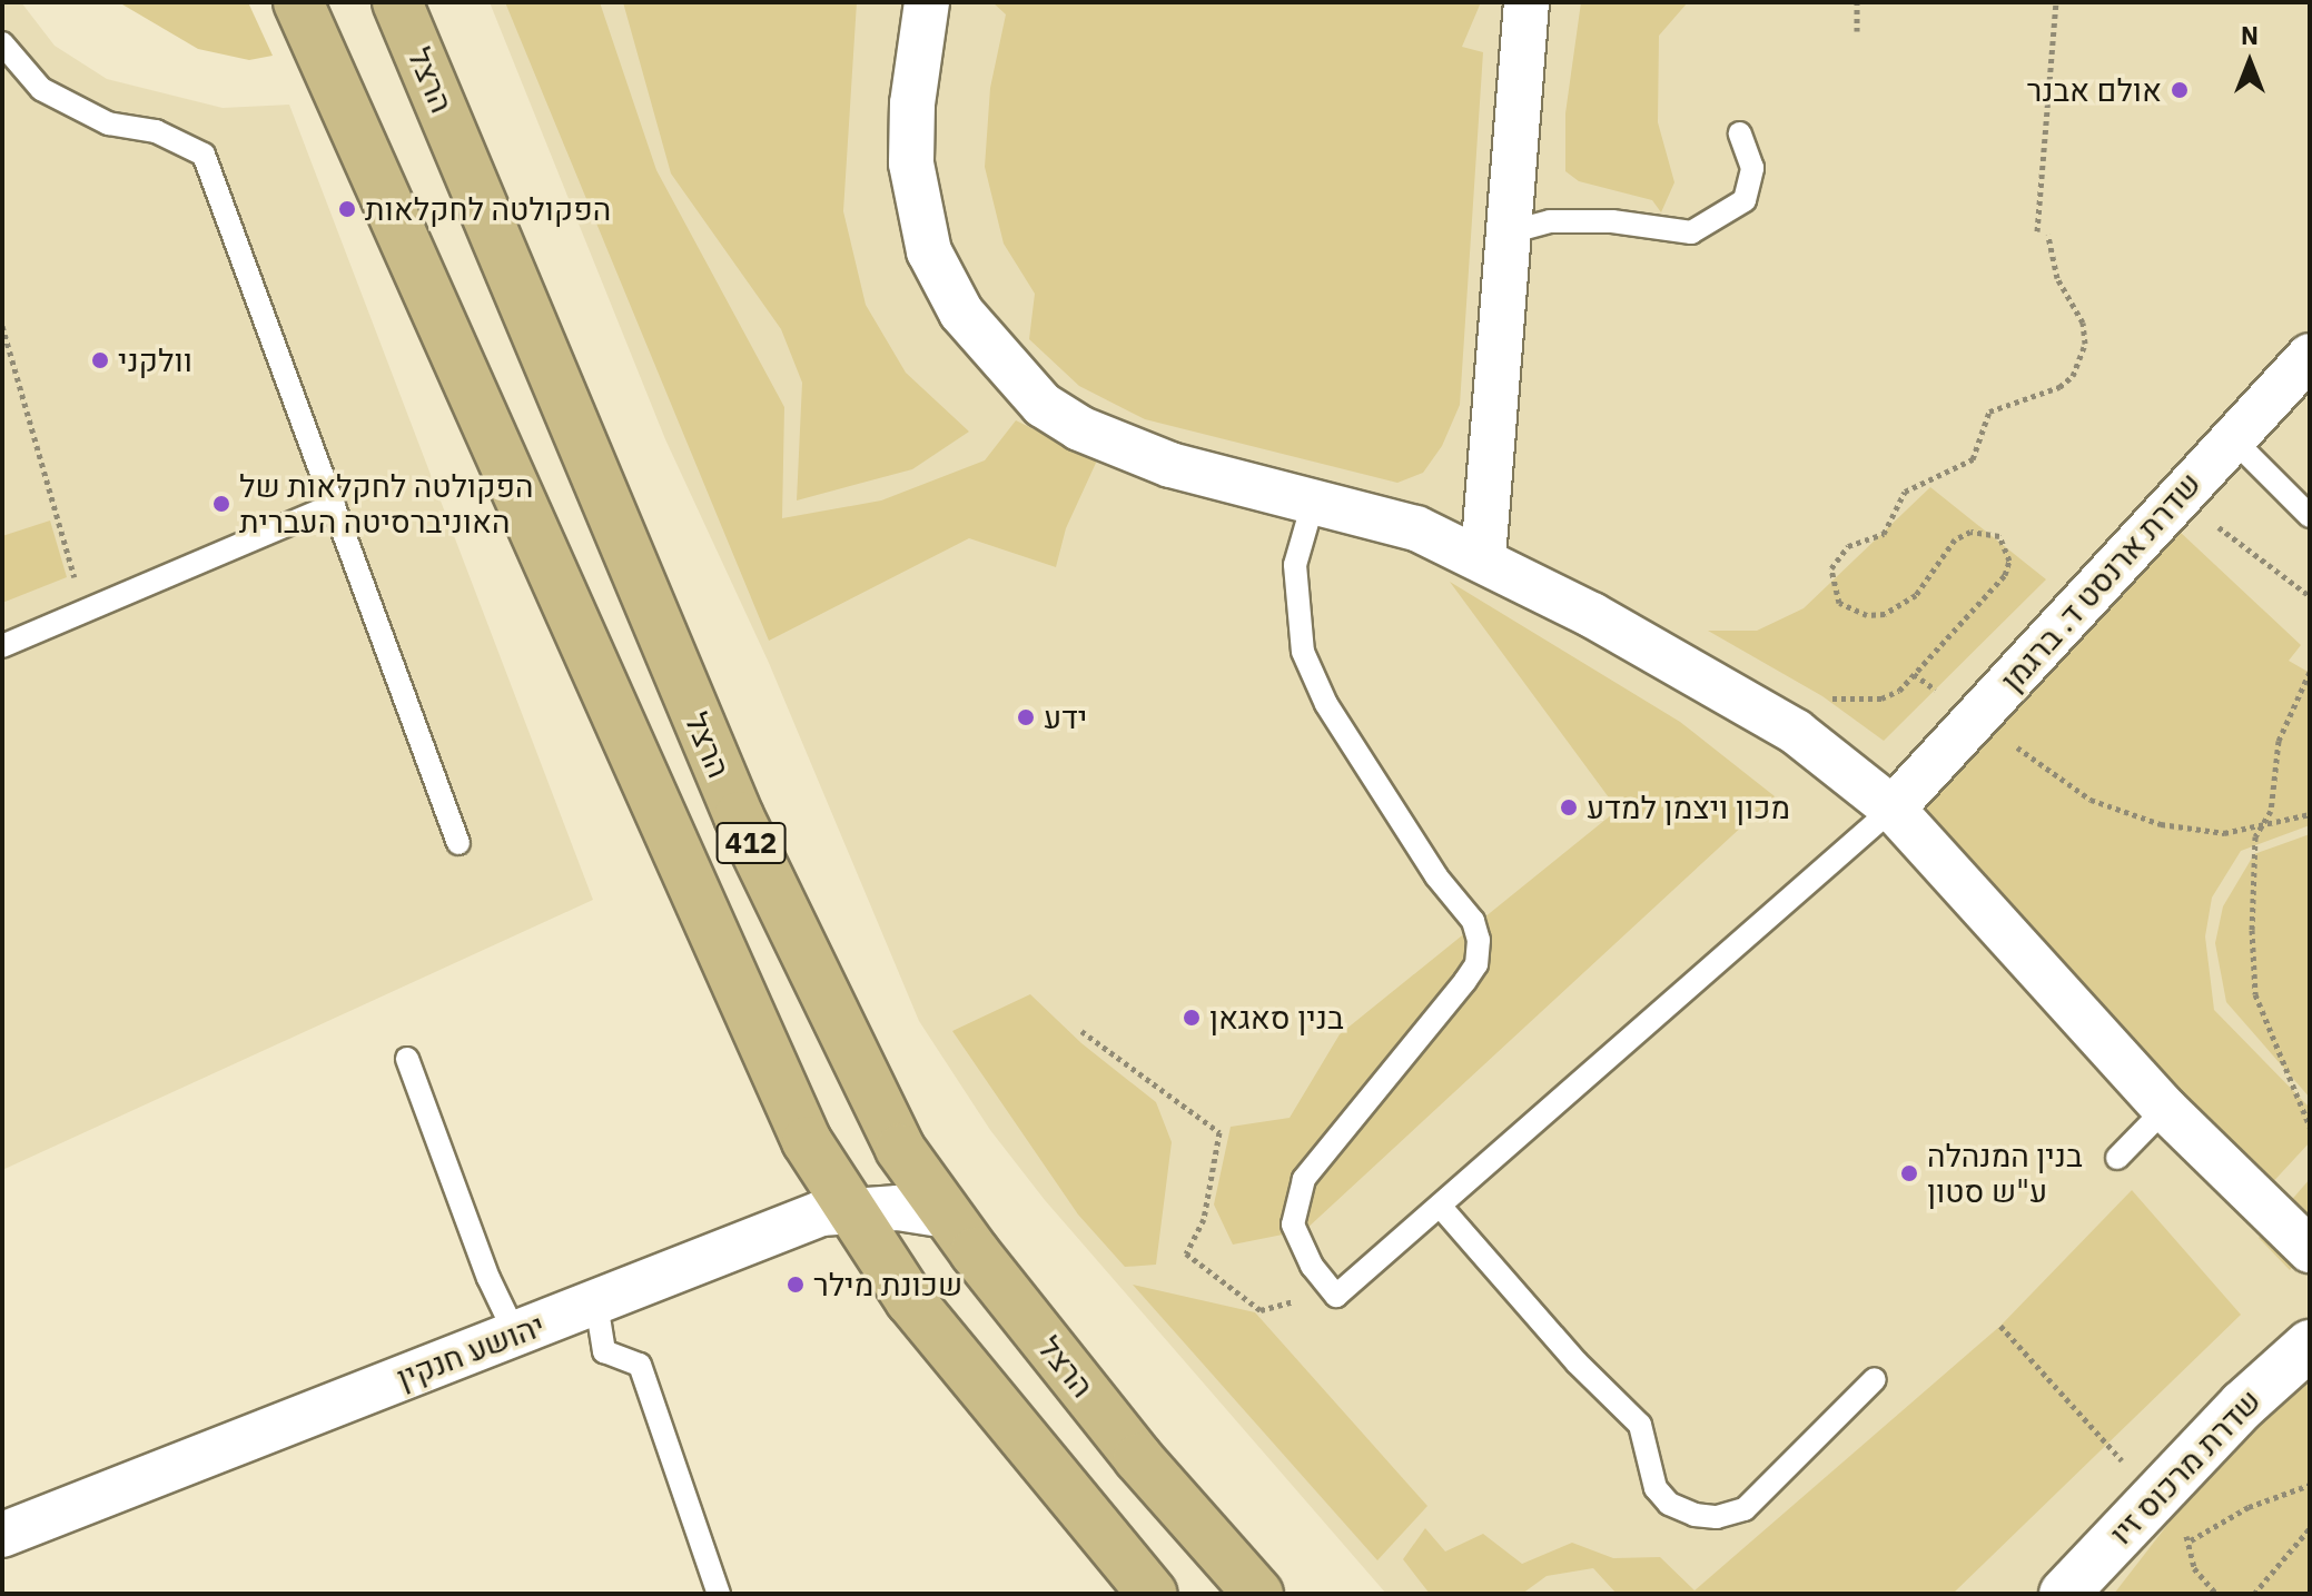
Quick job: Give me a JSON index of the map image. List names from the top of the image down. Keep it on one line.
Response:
{"streets":{"main road":["הרצל","412"],"street":["שדרת ארנסט ד. ברגמן","יהושע חנקין","שדרת מרכוס זיו"]},"crossings":[["הרצל","יהושע חנקין"],["412","יהושע חנקין"]],"places":["אולם אבנר","הפקולטה לחקלאות","וולקני","הפקולטה לחקלאות של האוניברסיטה העברית","ידע","מכון ויצמן למדע","בנין סאגאן","בנין המנהלה ע\"ש סטון","שכונת מילר"],"north":"top"}
